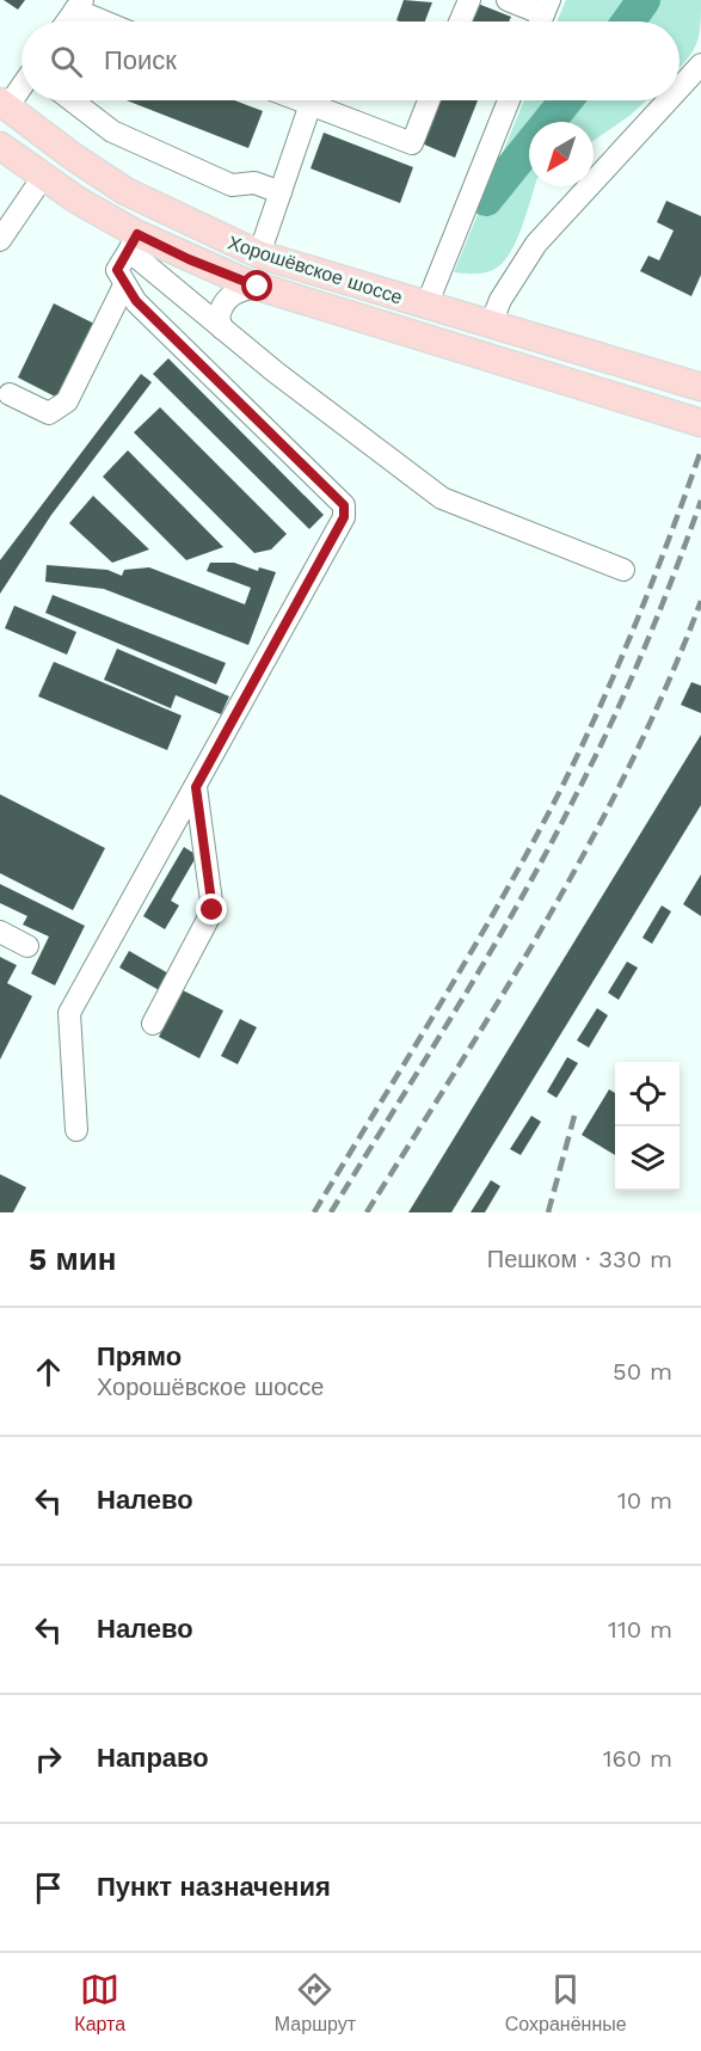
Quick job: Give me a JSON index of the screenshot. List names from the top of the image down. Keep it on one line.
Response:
{"streets":{"main road":["Хорошёвское шоссе"]},"north":"bottom left","page":{"search":"Поиск","heading":["5 мин","Пешком · 330 m"],"list":[["Прямо","Хорошёвское шоссе","50 m"],["Налево","10 m"],["Налево","110 m"],["Направо","160 m"],"Пункт назначения"],"nav":["Карта","Маршрут","Сохранённые"]}}
